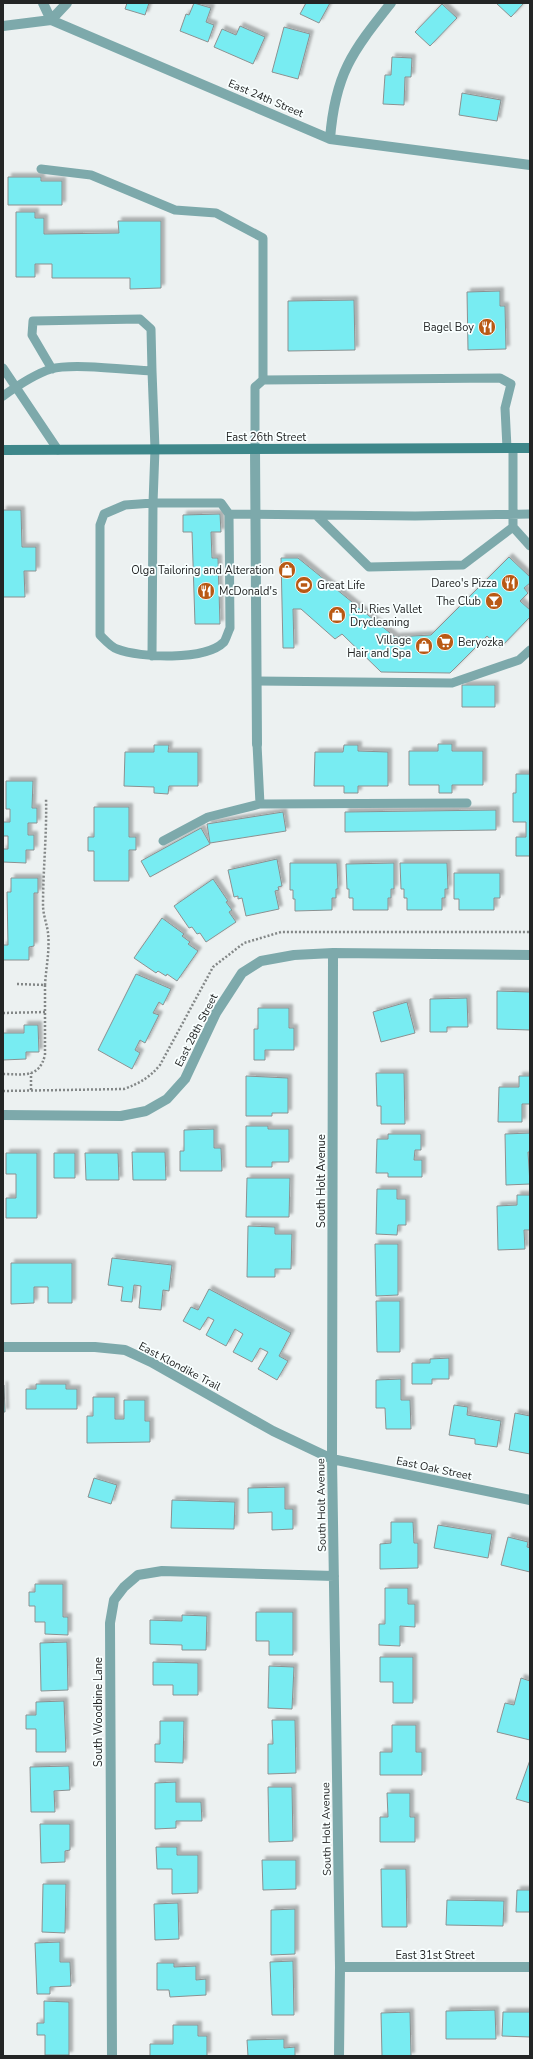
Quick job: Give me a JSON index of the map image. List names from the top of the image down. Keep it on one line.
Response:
{"streets":{"main road":["East 26th Street"],"street":["East 24th Street","East 28th Street","South Holt Avenue","East Klondike Trail","East Oak Street","South Woodbine Lane","East 31st Street"]},"crossings":[["East 28th Street","South Holt Avenue"],["South Holt Avenue","East Klondike Trail"],["South Holt Avenue","East Oak Street"],["South Holt Avenue","South Woodbine Lane"],["South Holt Avenue","East 31st Street"],["East Klondike Trail","East Oak Street"]],"places":{"restaurant":["Bagel Boy","Dareo's Pizza","McDonald's"],"shop":["Olga Tailoring and Alteration","R.J. Ries Vallet Drycleaning","Village Hair and Spa"],"sports":["Great Life"],"bar":["The Club"],"supermarket":["Beryozka"]}}
